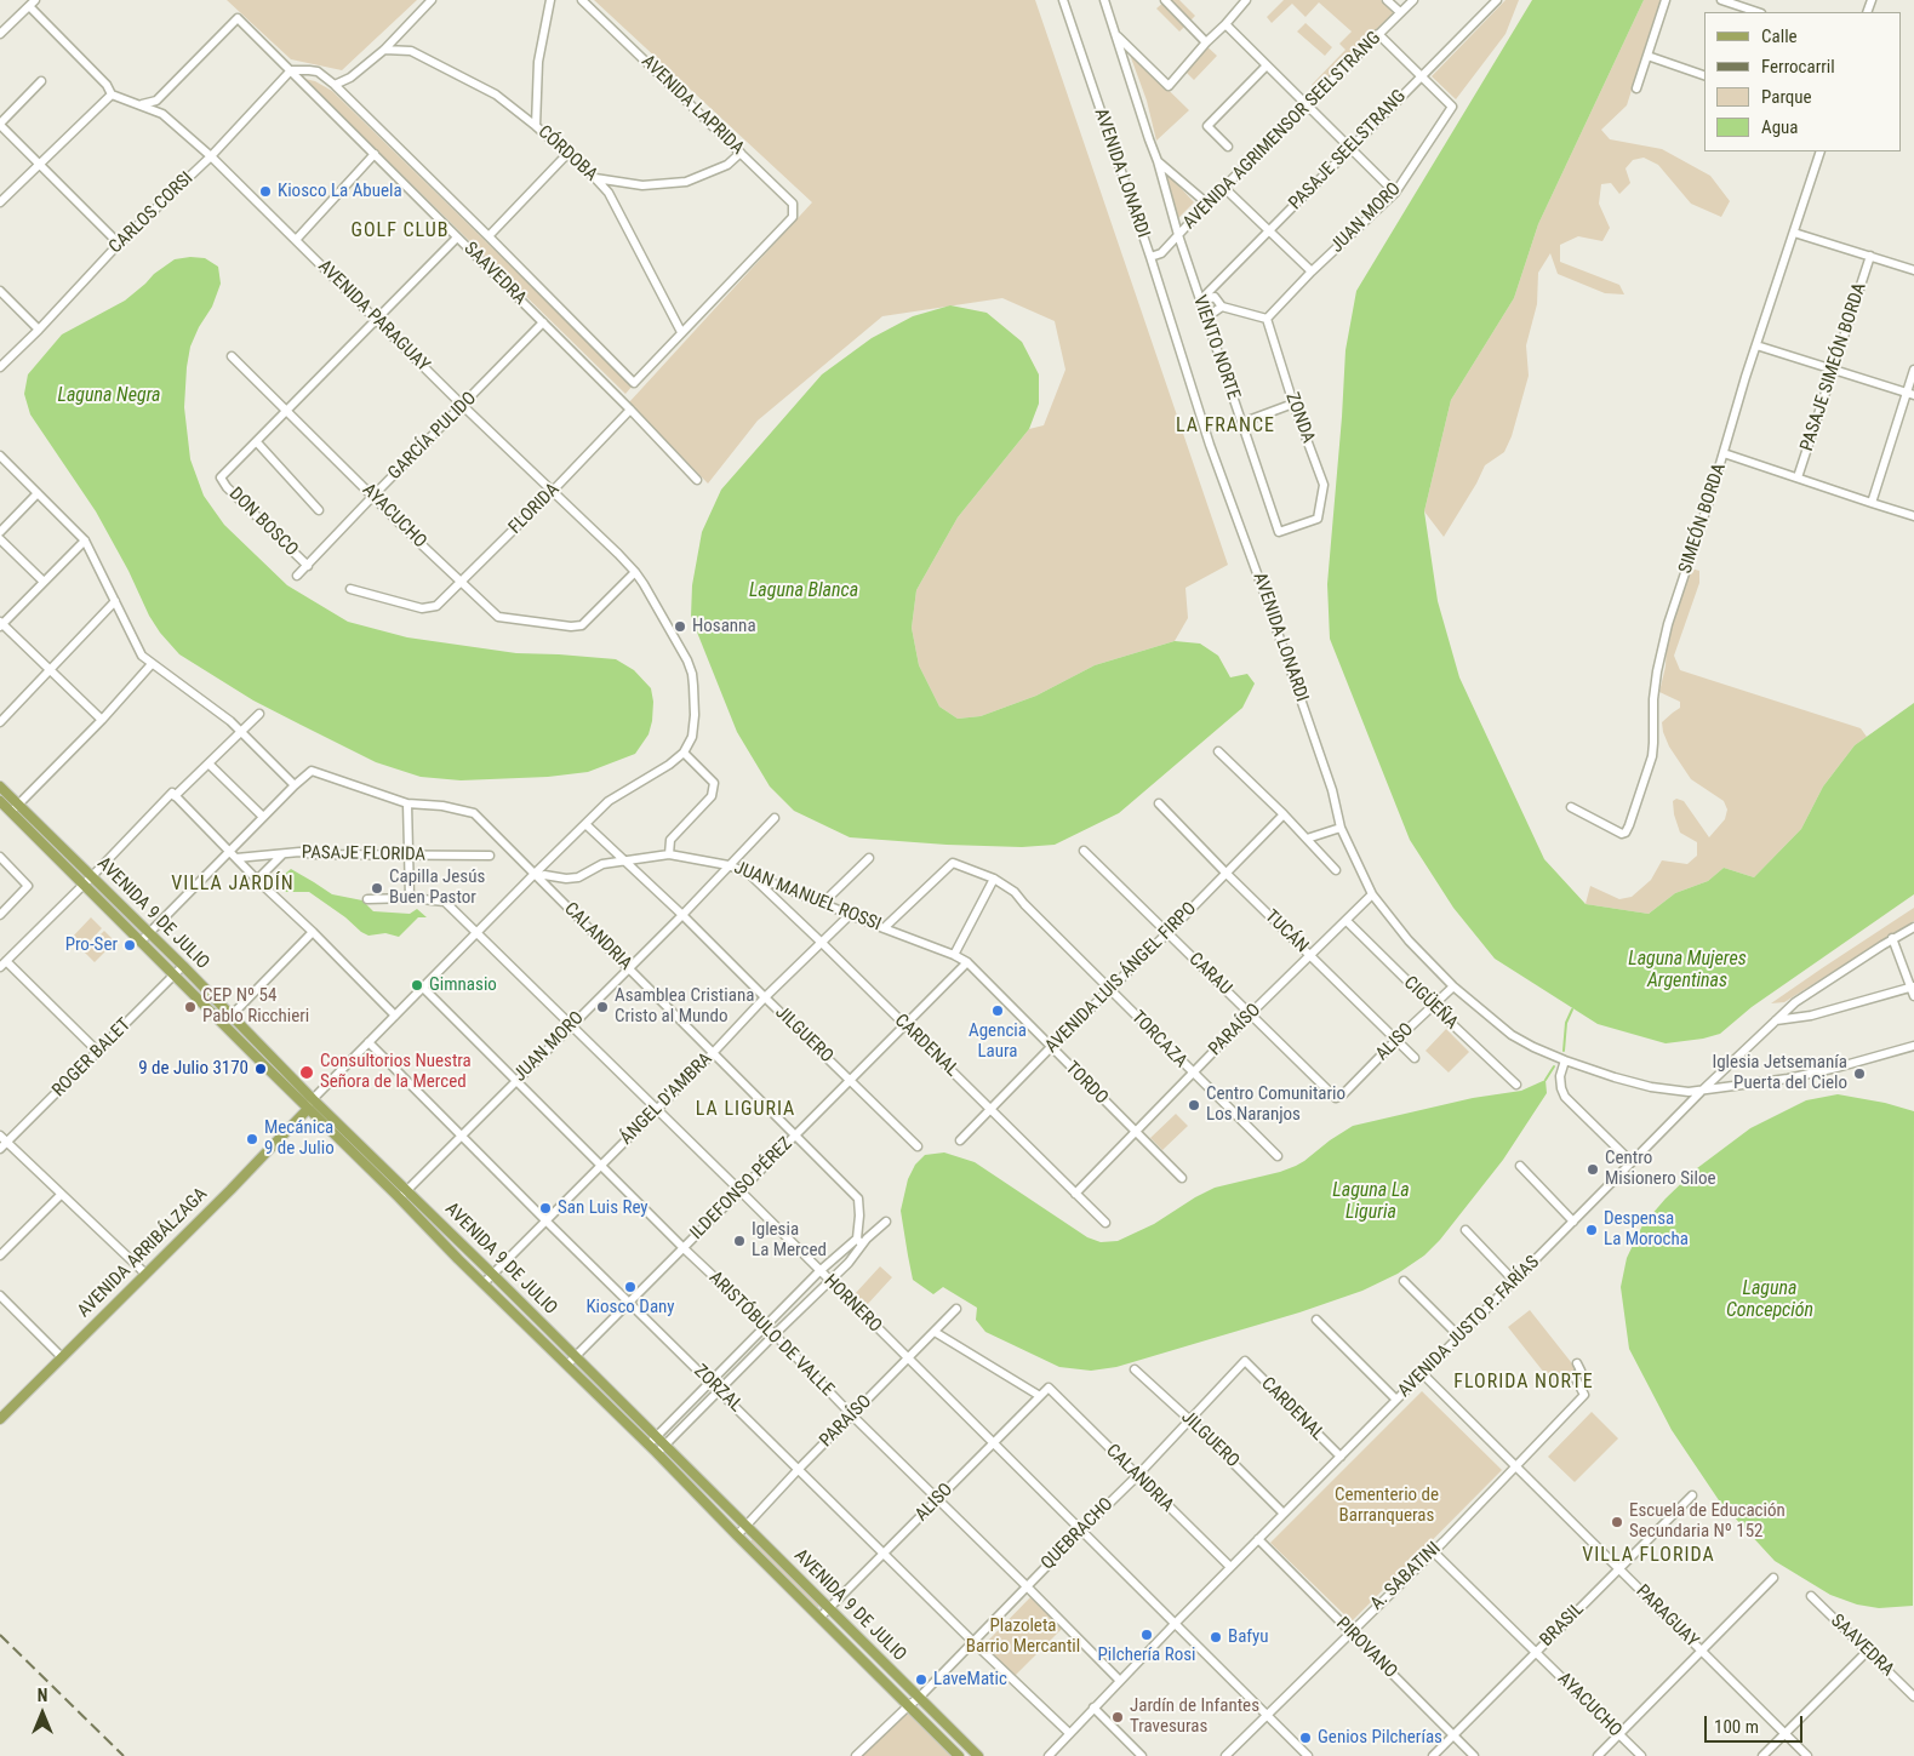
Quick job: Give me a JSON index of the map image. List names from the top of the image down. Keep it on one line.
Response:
{"streets":{"main road":["AVENIDA 9 DE JULIO","AVENIDA ARRIBÁLZAGA"],"street":["AVENIDA LAPRIDA","AVENIDA AGRIMENSOR SEELSTRANG","PASAJE SEELSTRANG","CÓRDOBA","AVENIDA LONARDI","CARLOS CORSI","JUAN MORO","SAAVEDRA","AVENIDA PARAGUAY","VIENTO NORTE","PASAJE SIMEÓN BORDA","ZONDA","GARCÍA PULIDO","FLORIDA","AYACUCHO","SIMEÓN BORDA","DON BOSCO","PASAJE FLORIDA","JUAN MANUEL ROSSI","TUCÁN","CALANDRIA","CARAU","AVENIDA LUIS ÁNGEL FIRPO","CIGÜEÑA","PARAÍSO","JILGUERO","TORCAZA","ALISO","CARDENAL","ROGER BALET","TORDO","ÁNGEL D'AMBRA","ILDEFONSO PÉREZ","HORNERO","AVENIDA JUSTO P. FARÍAS","ARISTÓBULO DE VALLE","ZORZAL","QUEBRACHO","A. SABATINI","PARAGUAY","BRASIL","PIROVANO"]},"crossings":[["AVENIDA LAPRIDA","CÓRDOBA"],["AVENIDA LAPRIDA","SAAVEDRA"],["AVENIDA AGRIMENSOR SEELSTRANG","AVENIDA LONARDI"],["AVENIDA AGRIMENSOR SEELSTRANG","VIENTO NORTE"],["PASAJE SEELSTRANG","JUAN MORO"],["PASAJE SEELSTRANG","VIENTO NORTE"],["CÓRDOBA","SAAVEDRA"],["AVENIDA LONARDI","PARAÍSO"],["AVENIDA LONARDI","ALISO"],["AVENIDA LONARDI","AVENIDA JUSTO P. FARÍAS"],["CARLOS CORSI","SAAVEDRA"],["CARLOS CORSI","AVENIDA PARAGUAY"],["JUAN MORO","ZONDA"],["JUAN MORO","JUAN MANUEL ROSSI"],["JUAN MORO","AVENIDA 9 DE JULIO"],["JUAN MORO","CALANDRIA"],["JUAN MORO","JILGUERO"],["JUAN MORO","HORNERO"],["JUAN MORO","ARISTÓBULO DE VALLE"],["JUAN MORO","ZORZAL"],["SAAVEDRA","AVENIDA PARAGUAY"],["SAAVEDRA","GARCÍA PULIDO"],["SAAVEDRA","FLORIDA"],["AVENIDA PARAGUAY","GARCÍA PULIDO"],["AVENIDA PARAGUAY","FLORIDA"],["AVENIDA PARAGUAY","AYACUCHO"],["VIENTO NORTE","ZONDA"],["GARCÍA PULIDO","AYACUCHO"],["GARCÍA PULIDO","DON BOSCO"],["FLORIDA","AYACUCHO"],["AYACUCHO","A. SABATINI"],["AYACUCHO","BRASIL"],["JUAN MANUEL ROSSI","CALANDRIA"],["JUAN MANUEL ROSSI","JILGUERO"],["JUAN MANUEL ROSSI","TORCAZA"],["JUAN MANUEL ROSSI","CARDENAL"],["JUAN MANUEL ROSSI","TORDO"],["JUAN MANUEL ROSSI","ÁNGEL D'AMBRA"],["JUAN MANUEL ROSSI","ILDEFONSO PÉREZ"],["AVENIDA 9 DE JULIO","PARAÍSO"],["AVENIDA 9 DE JULIO","ALISO"],["AVENIDA 9 DE JULIO","ROGER BALET"],["AVENIDA 9 DE JULIO","ÁNGEL D'AMBRA"],["AVENIDA 9 DE JULIO","ILDEFONSO PÉREZ"],["AVENIDA 9 DE JULIO","AVENIDA ARRIBÁLZAGA"],["AVENIDA 9 DE JULIO","QUEBRACHO"],["TUCÁN","AVENIDA LUIS ÁNGEL FIRPO"],["TUCÁN","PARAÍSO"],["TUCÁN","ALISO"],["CALANDRIA","ALISO"],["CALANDRIA","ÁNGEL D'AMBRA"],["CALANDRIA","ILDEFONSO PÉREZ"],["CALANDRIA","AVENIDA JUSTO P. FARÍAS"],["CALANDRIA","QUEBRACHO"],["CARAU","AVENIDA LUIS ÁNGEL FIRPO"],["CARAU","PARAÍSO"],["CARAU","ALISO"],["AVENIDA LUIS ÁNGEL FIRPO","TORCAZA"],["AVENIDA LUIS ÁNGEL FIRPO","CARDENAL"],["AVENIDA LUIS ÁNGEL FIRPO","TORDO"],["CIGÜEÑA","PARAÍSO"],["CIGÜEÑA","ALISO"],["PARAÍSO","TORCAZA"],["PARAÍSO","CARDENAL"],["PARAÍSO","TORDO"],["PARAÍSO","HORNERO"],["PARAÍSO","ARISTÓBULO DE VALLE"],["PARAÍSO","ZORZAL"],["JILGUERO","ÁNGEL D'AMBRA"],["JILGUERO","ILDEFONSO PÉREZ"],["JILGUERO","AVENIDA JUSTO P. FARÍAS"],["JILGUERO","QUEBRACHO"],["ALISO","HORNERO"],["ALISO","ARISTÓBULO DE VALLE"],["ALISO","ZORZAL"],["CARDENAL","ÁNGEL D'AMBRA"],["CARDENAL","ILDEFONSO PÉREZ"],["CARDENAL","AVENIDA JUSTO P. FARÍAS"],["CARDENAL","QUEBRACHO"],["TORDO","ILDEFONSO PÉREZ"],["ÁNGEL D'AMBRA","HORNERO"],["ÁNGEL D'AMBRA","ARISTÓBULO DE VALLE"],["ÁNGEL D'AMBRA","ZORZAL"],["ILDEFONSO PÉREZ","HORNERO"],["ILDEFONSO PÉREZ","ARISTÓBULO DE VALLE"],["ILDEFONSO PÉREZ","ZORZAL"],["HORNERO","AVENIDA JUSTO P. FARÍAS"],["HORNERO","QUEBRACHO"],["HORNERO","A. SABATINI"],["AVENIDA JUSTO P. FARÍAS","ARISTÓBULO DE VALLE"],["AVENIDA JUSTO P. FARÍAS","ZORZAL"],["AVENIDA JUSTO P. FARÍAS","PARAGUAY"],["AVENIDA JUSTO P. FARÍAS","PIROVANO"],["ARISTÓBULO DE VALLE","QUEBRACHO"],["ZORZAL","QUEBRACHO"],["A. SABATINI","PARAGUAY"],["A. SABATINI","PIROVANO"],["PARAGUAY","BRASIL"],["BRASIL","PIROVANO"]],"districts":["GOLF CLUB","LA FRANCE","VILLA JARDÍN","LA LIGURIA","FLORIDA NORTE","VILLA FLORIDA"],"water":["Laguna Negra","Laguna Blanca","Laguna Mujeres Argentinas","Laguna La Liguria","Laguna Concepción"],"parks":["Cementerio de Barranqueras","Plazoleta Barrio Mercantil"],"places":["Kiosco La Abuela","Hosanna","Capilla Jesús Buen Pastor","Pro-Ser","Gimnasio","CEP Nº 54 Pablo Ricchieri","Asamblea Cristiana Cristo al Mundo","Agencia Laura","9 de Julio 3170","Consultorios Nuestra Señora de la Merced","Iglesia Jetsemanía Puerta del Cielo","Centro Comunitario Los Naranjos","Mecánica 9 de Julio","Centro Misionero Siloe","San Luis Rey","Despensa La Morocha","Iglesia La Merced","Kiosco Dany","Escuela de Educación Secundaria Nº 152","Pilchería Rosi","Bafyu","LaveMatic","Jardín de Infantes Travesuras","Genios Pilcherías"],"legend":["Calle","Ferrocarril","Parque","Agua"],"scale_bar":"100 m","north":"top"}
